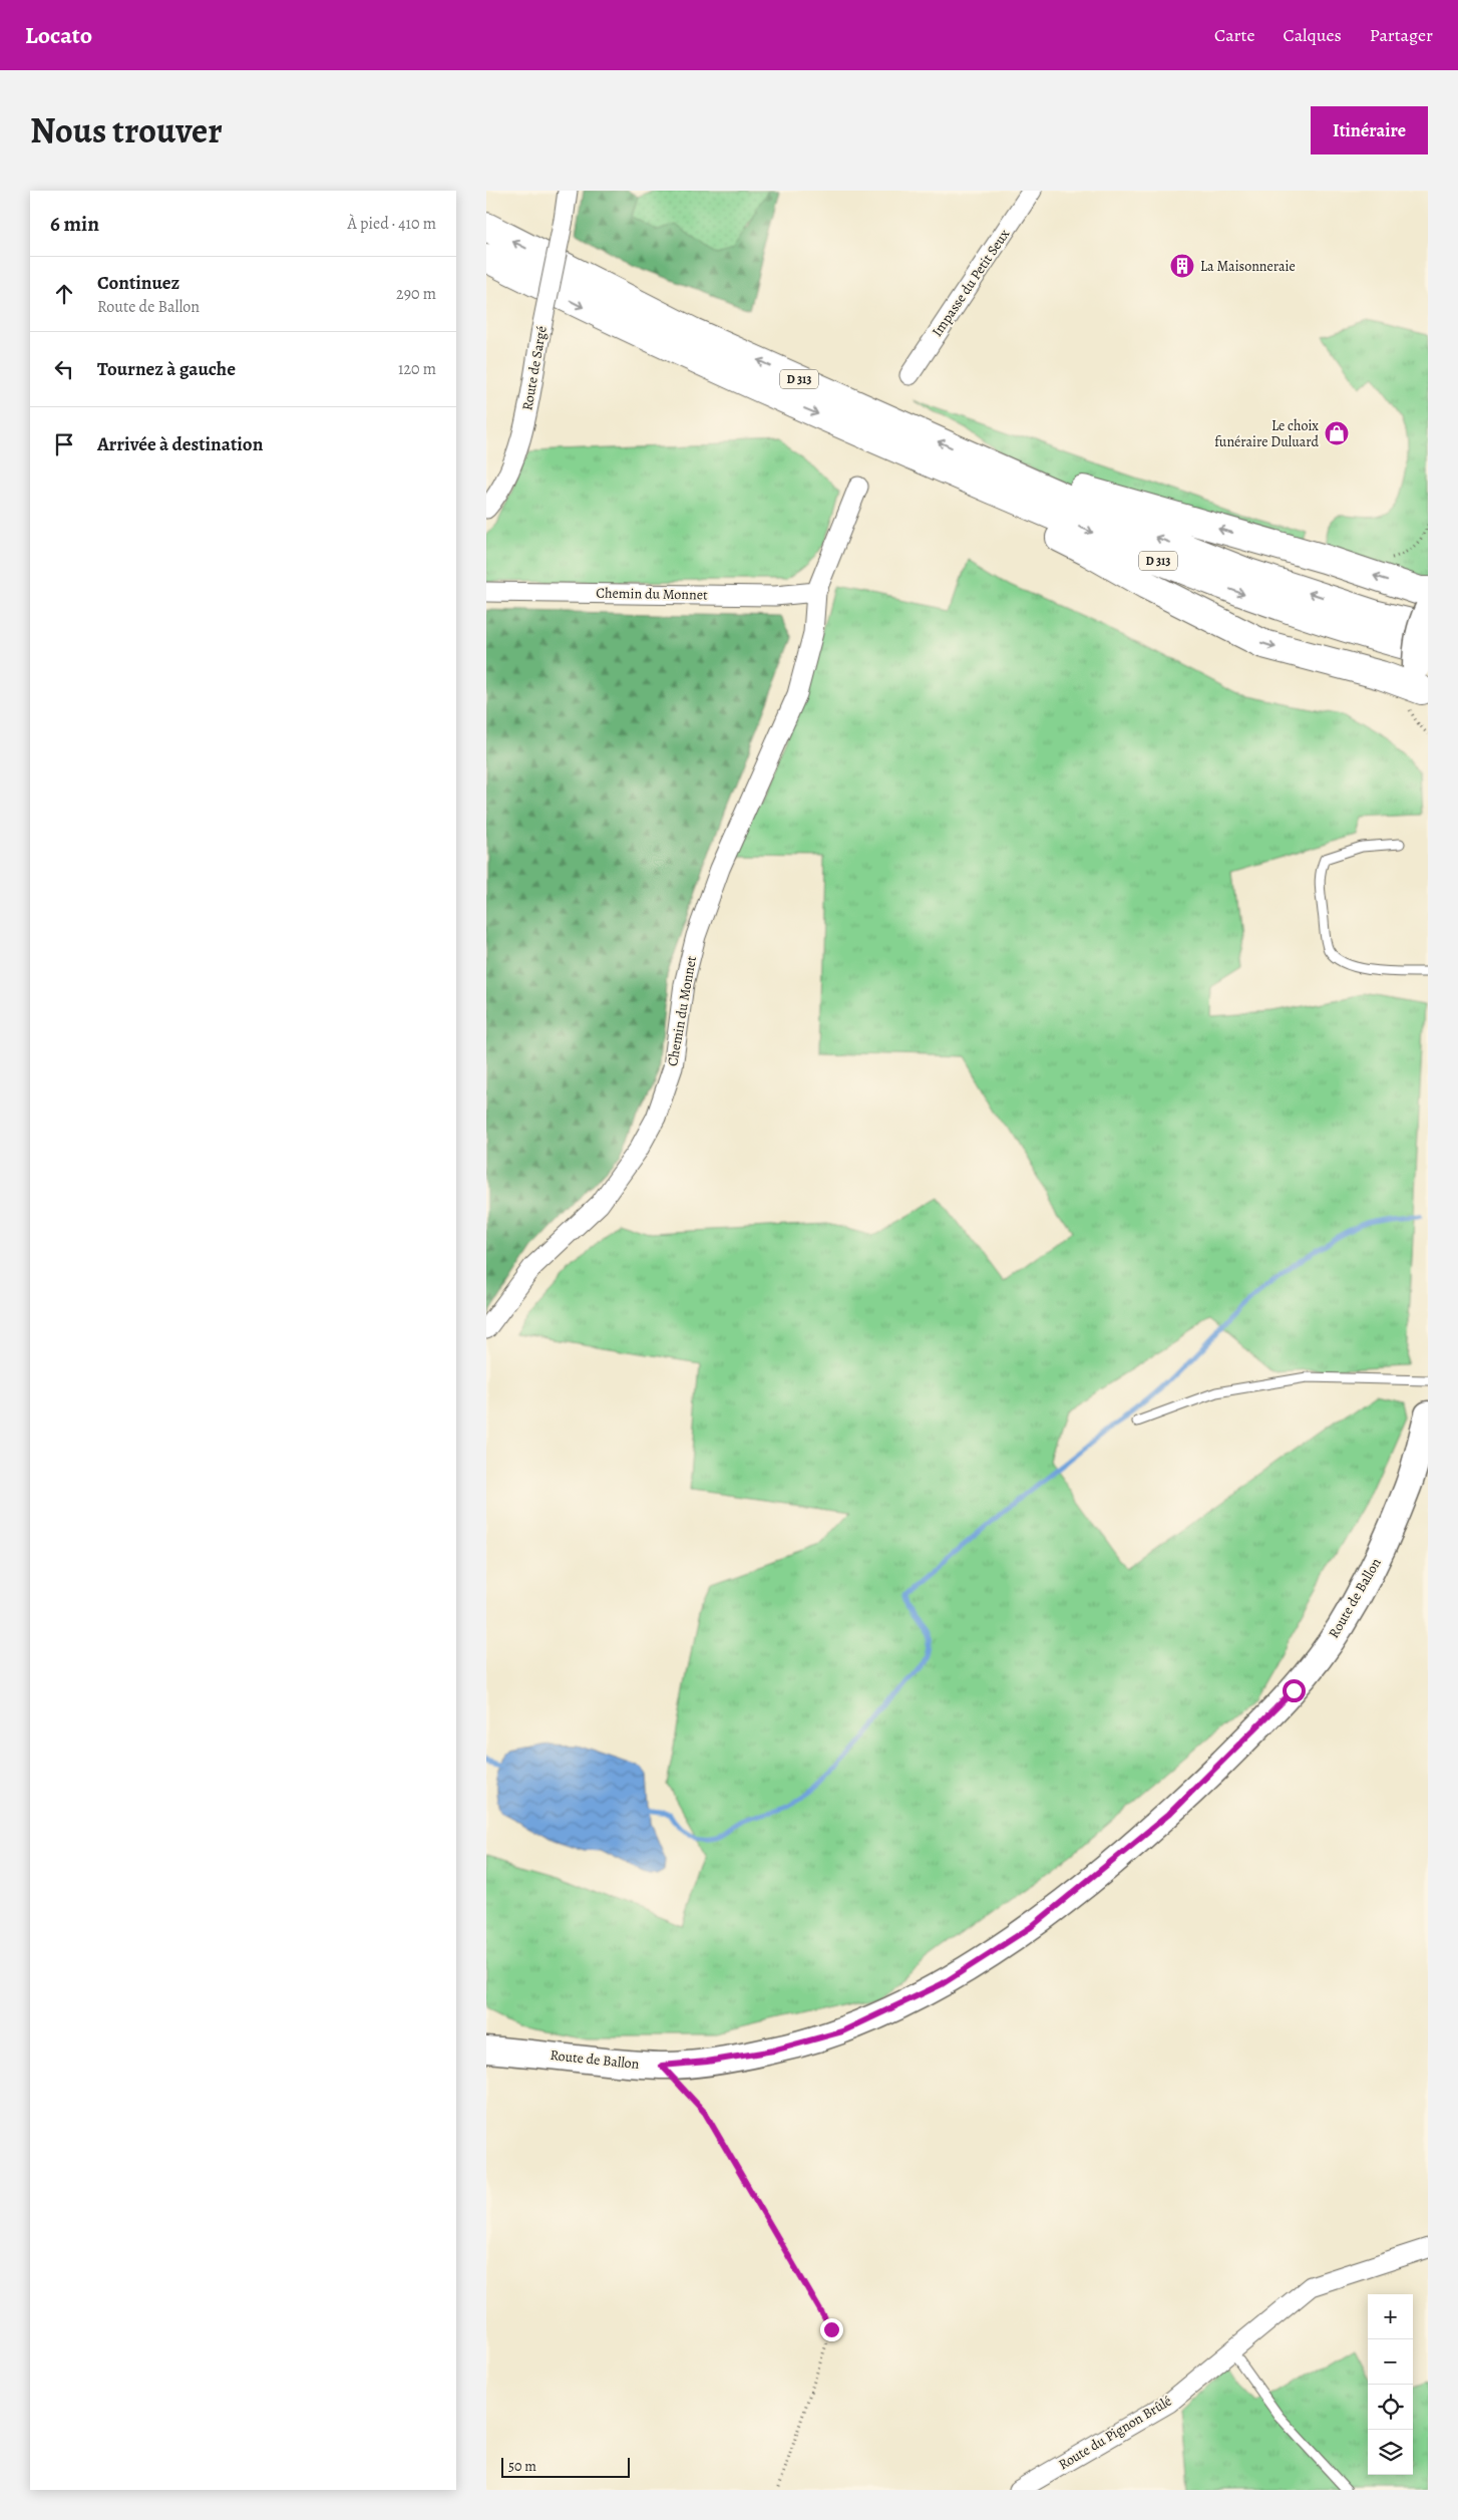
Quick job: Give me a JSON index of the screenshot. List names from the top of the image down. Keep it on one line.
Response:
{"streets":{"highway":["D 313"],"main road":["Route de Ballon"],"street":["Impasse du Petit Seux","Route de Sargé","Chemin du Monnet","Route du Pignon Brûlé"]},"places":{"building":["La Maisonneraie"],"shop":["Le choix funéraire Duluard"]},"scale_bar":"50 m","page":{"header":"Locato","nav":["Carte","Calques","Partager"],"title":"Nous trouver","buttons":"Itinéraire","heading":["6 min","À pied · 410 m"],"list":[["Continuez","Route de Ballon","290 m"],["Tournez à gauche","120 m"],"Arrivée à destination"],"map_buttons":["+","−"],"scale":"50 m"}}
